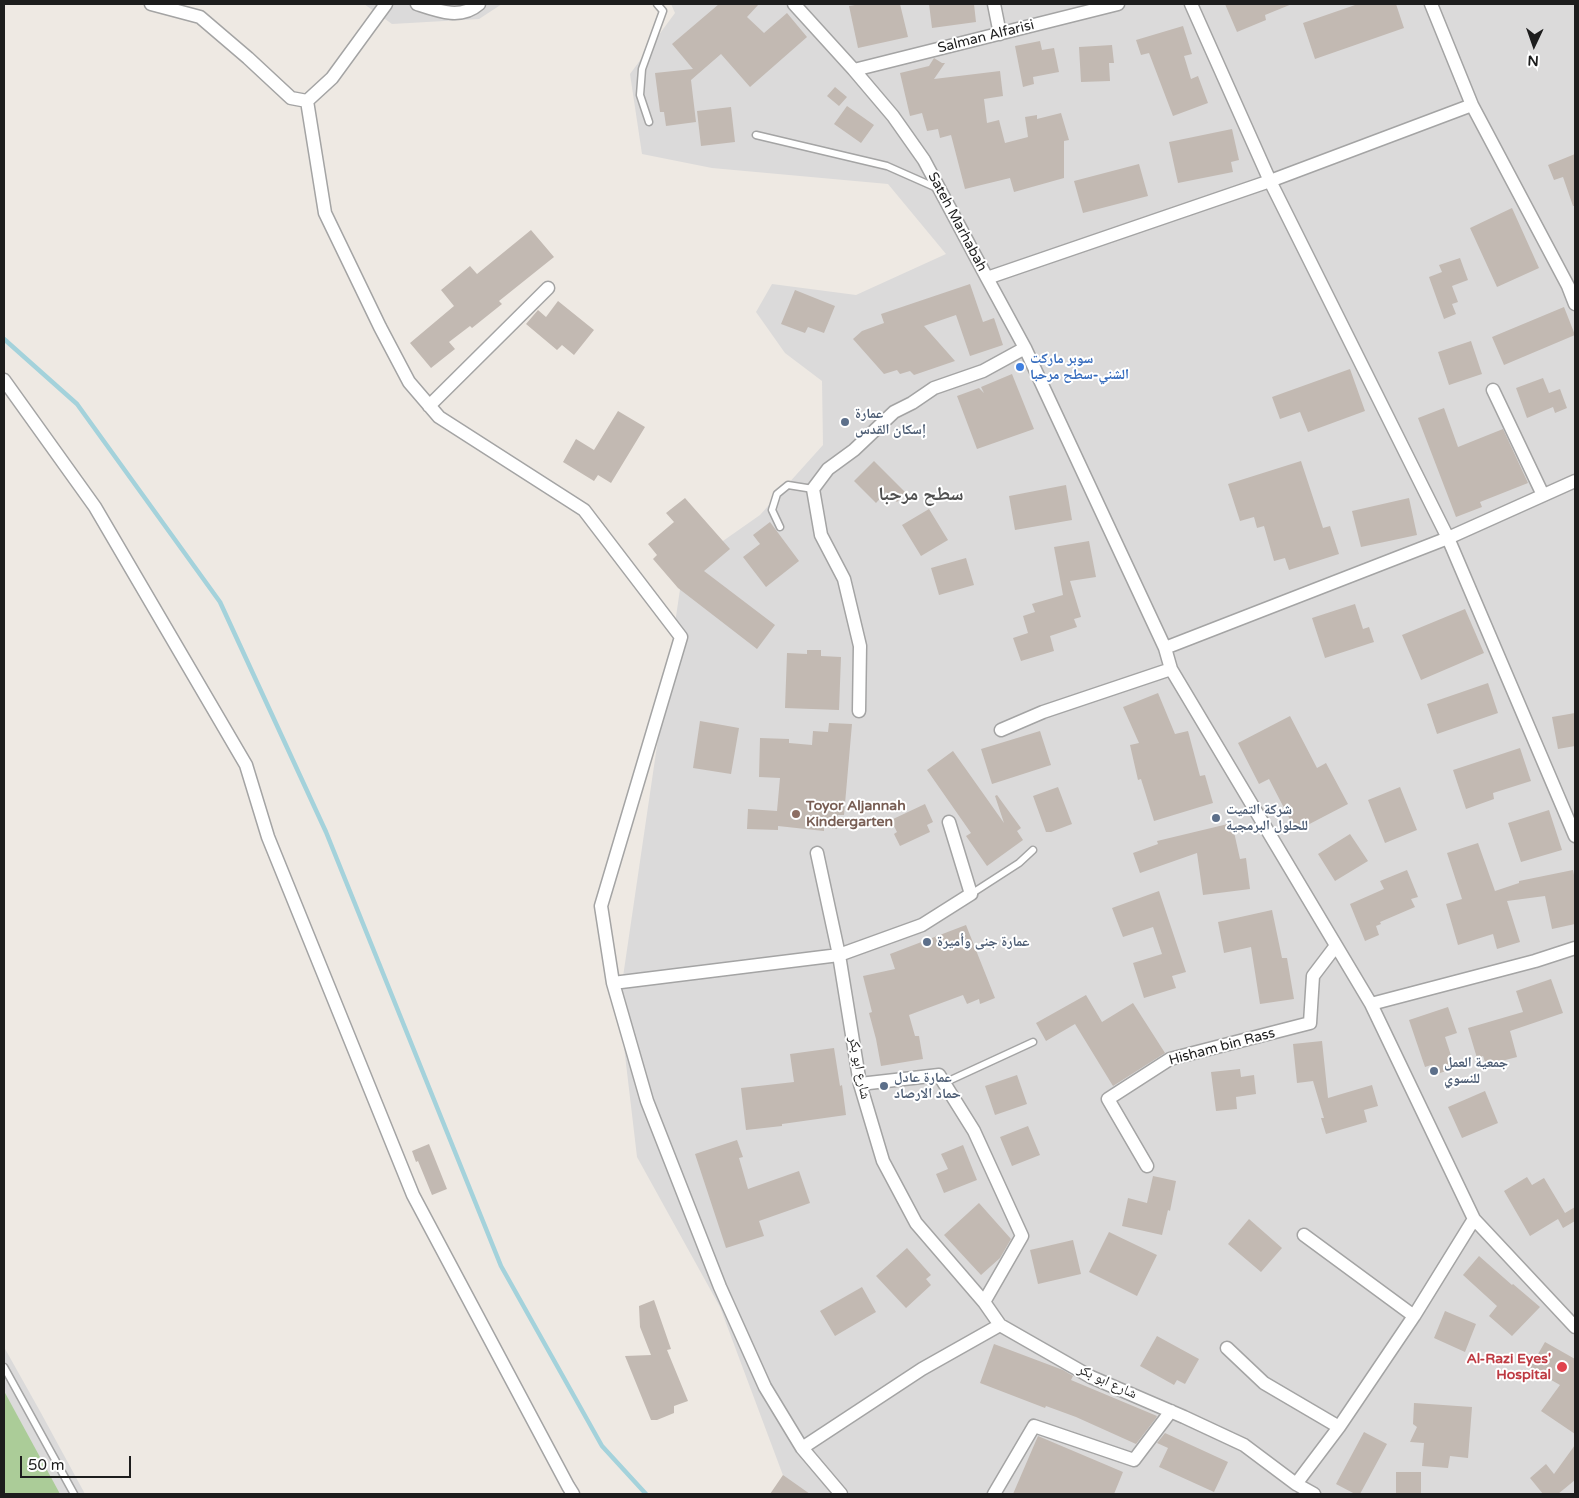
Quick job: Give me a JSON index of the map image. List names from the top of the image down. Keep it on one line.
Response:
{"streets":{"street":["Salman Alfarisi","Sateh Marhabah","Hisham bin Rass","شارع ابو بكر"]},"crossings":[["Salman Alfarisi","Sateh Marhabah"]],"districts":["سطح مرحبا"],"places":["سوبر ماركت الشني-سطح مرحبا","عمارة إسكان القدس","Toyor Aljannah Kindergarten","شركة التميت للحلول البرمجية","عمارة جنى وأميرة","جمعية العمل للنسوي","عمارة عادل حماد الارصاد","Al-Razi Eyes' Hospital"],"scale_bar":"50 m","north":"bottom"}
